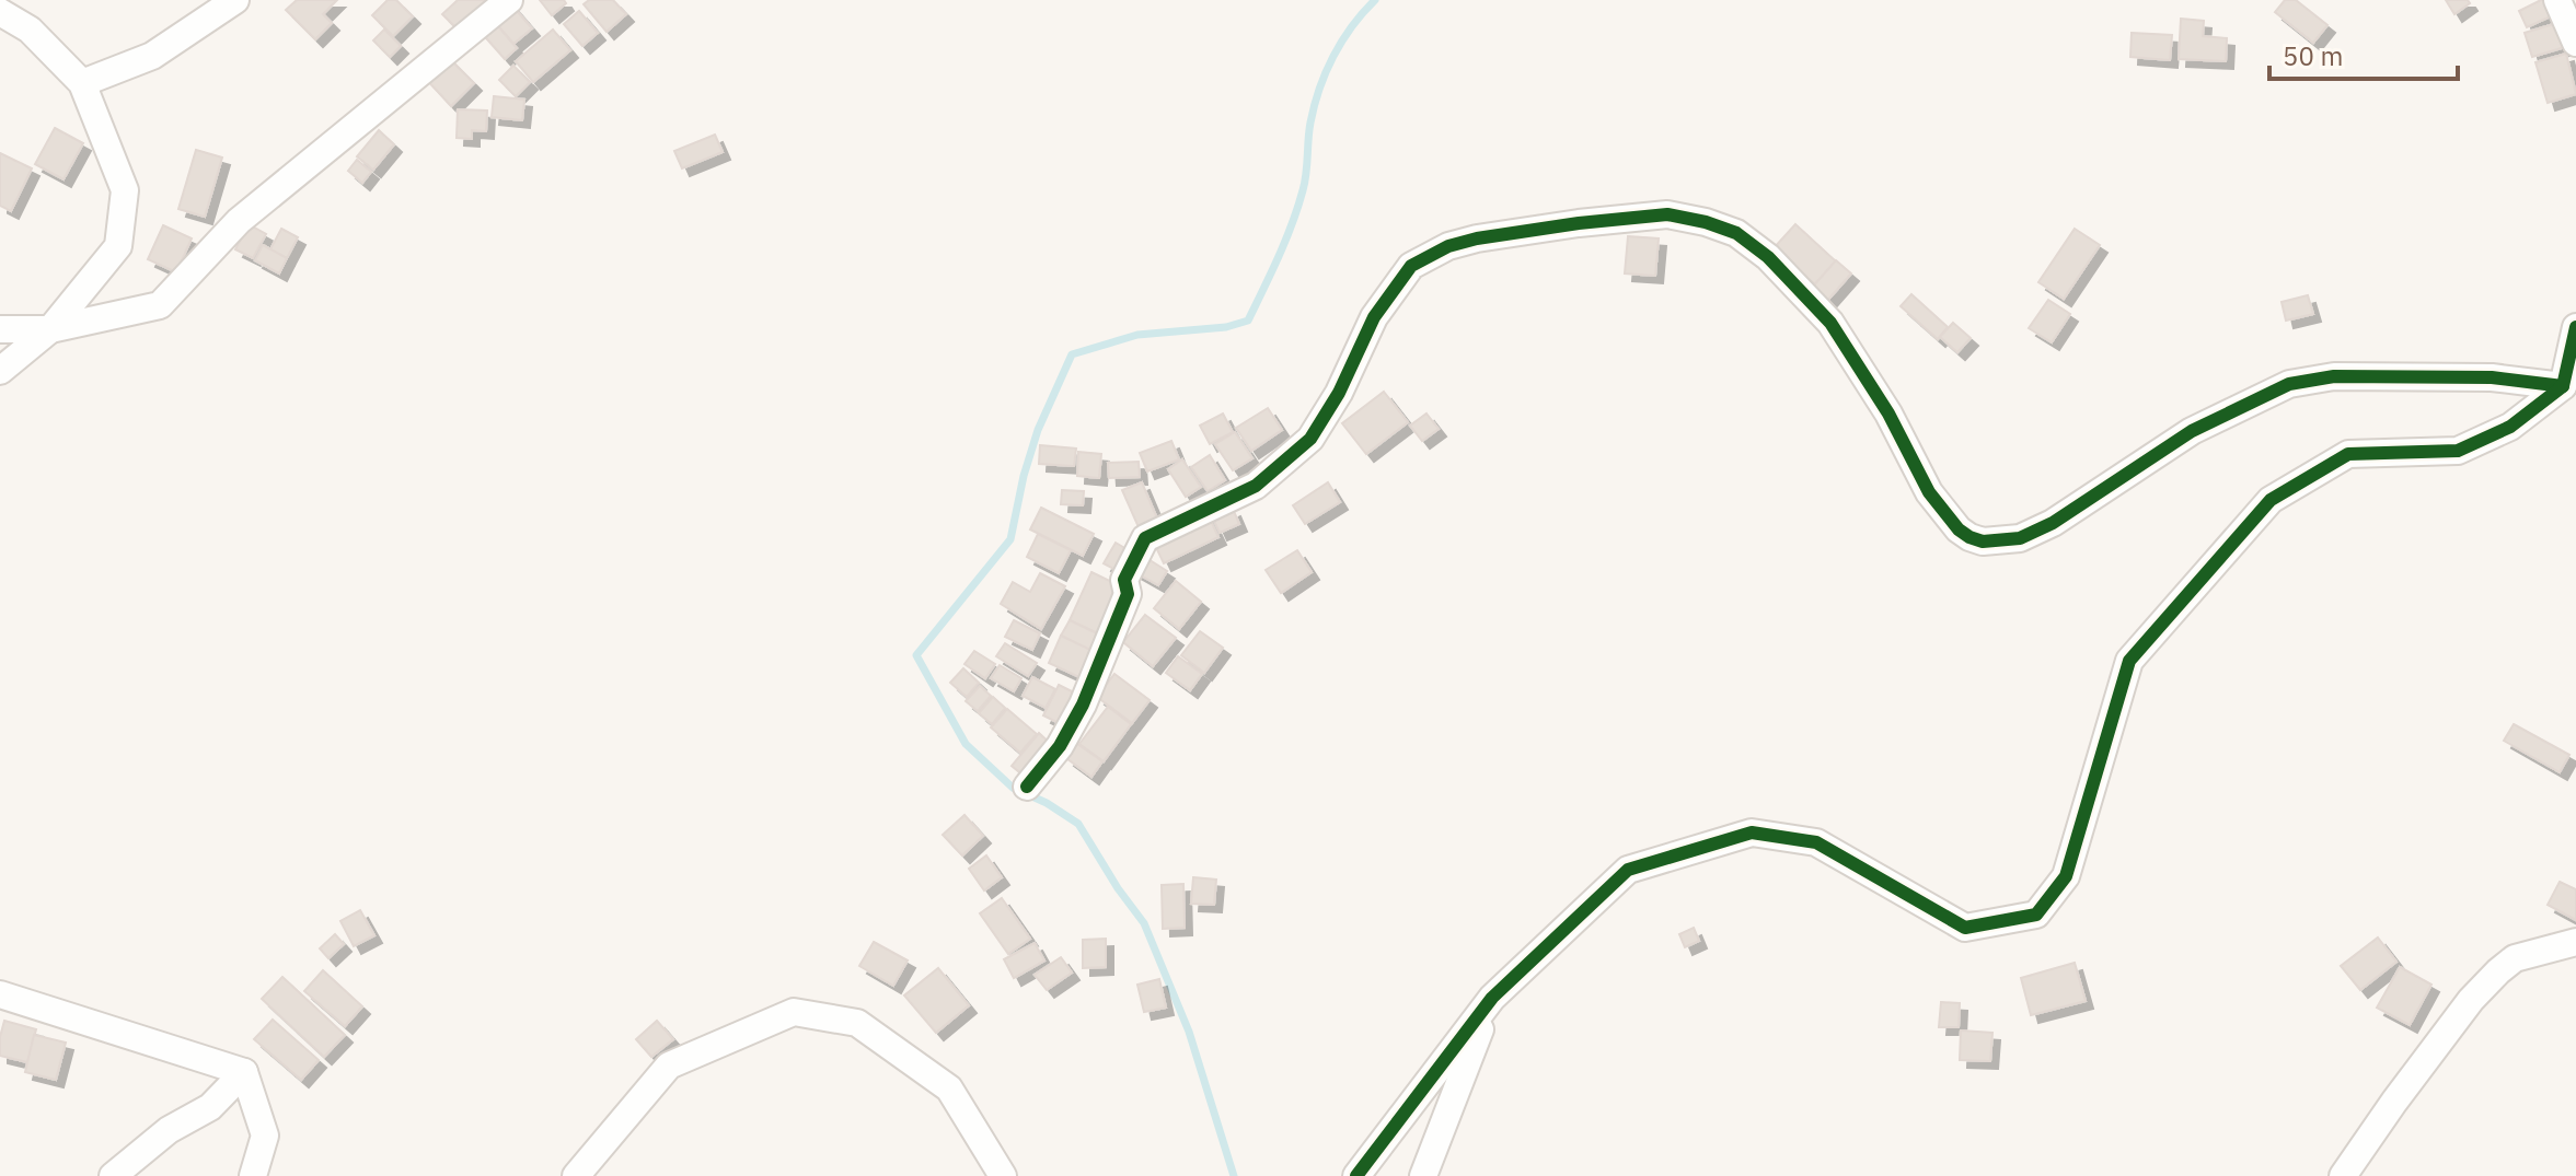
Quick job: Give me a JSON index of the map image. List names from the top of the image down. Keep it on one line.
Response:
{"scale_bar":"50 m"}
